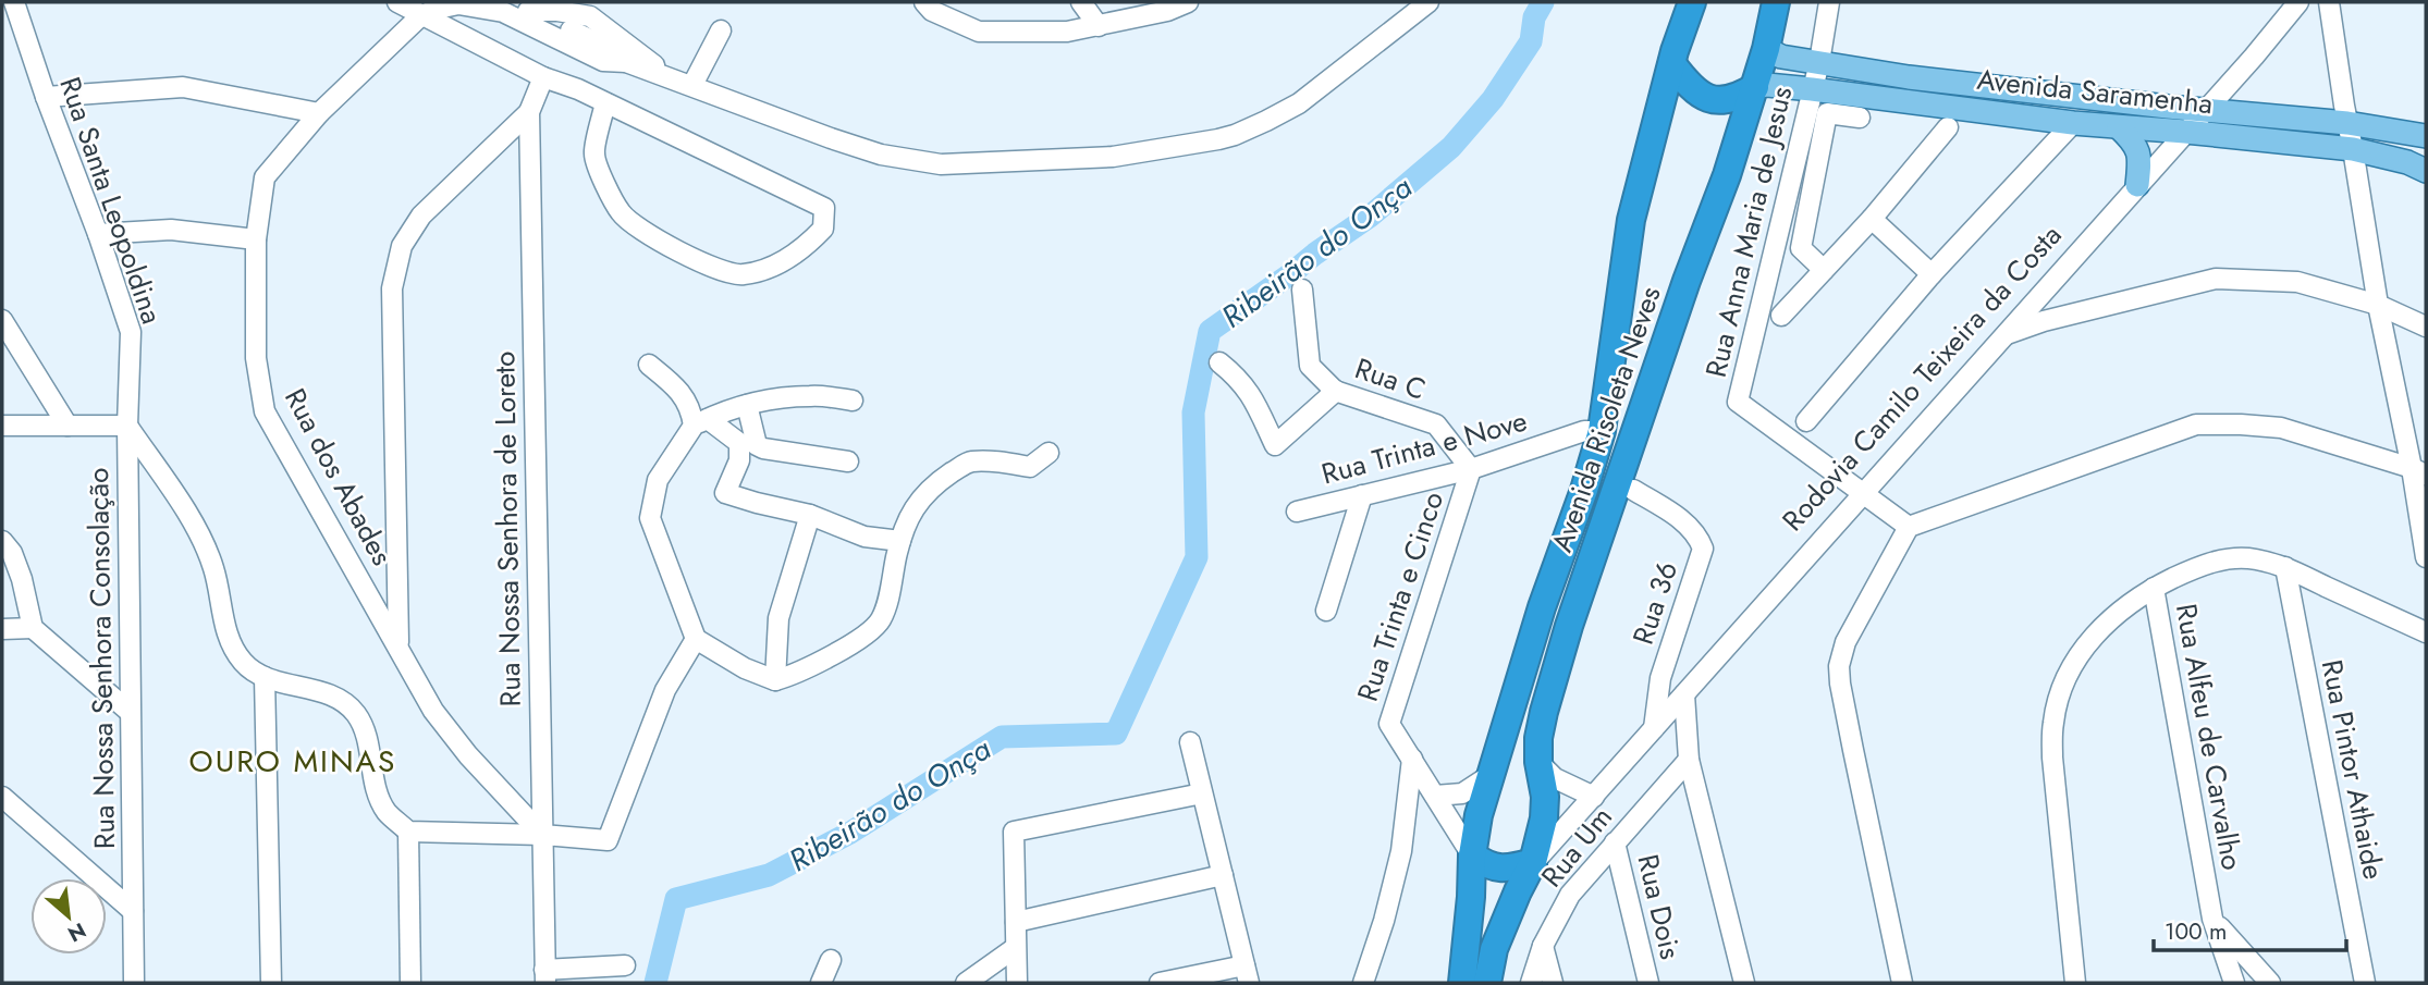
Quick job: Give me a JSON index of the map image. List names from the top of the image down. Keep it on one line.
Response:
{"streets":{"highway":["Rodovia Camilo Teixeira da Costa","Avenida Risoleta Neves"],"main road":["Avenida Saramenha"],"street":["Rua Santa Leopoldina","Rua Anna Maria de Jesus","Rua C","Rua Trinta e Nove","Rua dos Abades","Rua Nossa Senhora de Loreto","Rua Trinta e Cinco","Rua 36","Rua Nossa Senhora Consolação","Rua Alfeu de Carvalho","Rua Pintor Athaide","Rua Um","Rua Dois"]},"crossings":[["Avenida Saramenha","Rua Anna Maria de Jesus"],["Avenida Saramenha","Rodovia Camilo Teixeira da Costa"],["Avenida Saramenha","Avenida Risoleta Neves"],["Rua Santa Leopoldina","Rua Nossa Senhora Consolação"],["Rua Anna Maria de Jesus","Rodovia Camilo Teixeira da Costa"],["Rodovia Camilo Teixeira da Costa","Avenida Risoleta Neves"],["Rodovia Camilo Teixeira da Costa","Rua 36"],["Rua C","Rua Trinta e Nove"],["Rua C","Rua Trinta e Cinco"],["Avenida Risoleta Neves","Rua Trinta e Nove"],["Avenida Risoleta Neves","Rua Trinta e Cinco"],["Rua Trinta e Nove","Rua Trinta e Cinco"],["Rua dos Abades","Rua Nossa Senhora de Loreto"],["Rua Um","Rua Dois"]],"districts":["OURO MINAS"],"water":["Ribeirão do Onça"],"scale_bar":"100 m","north":"bottom right"}
